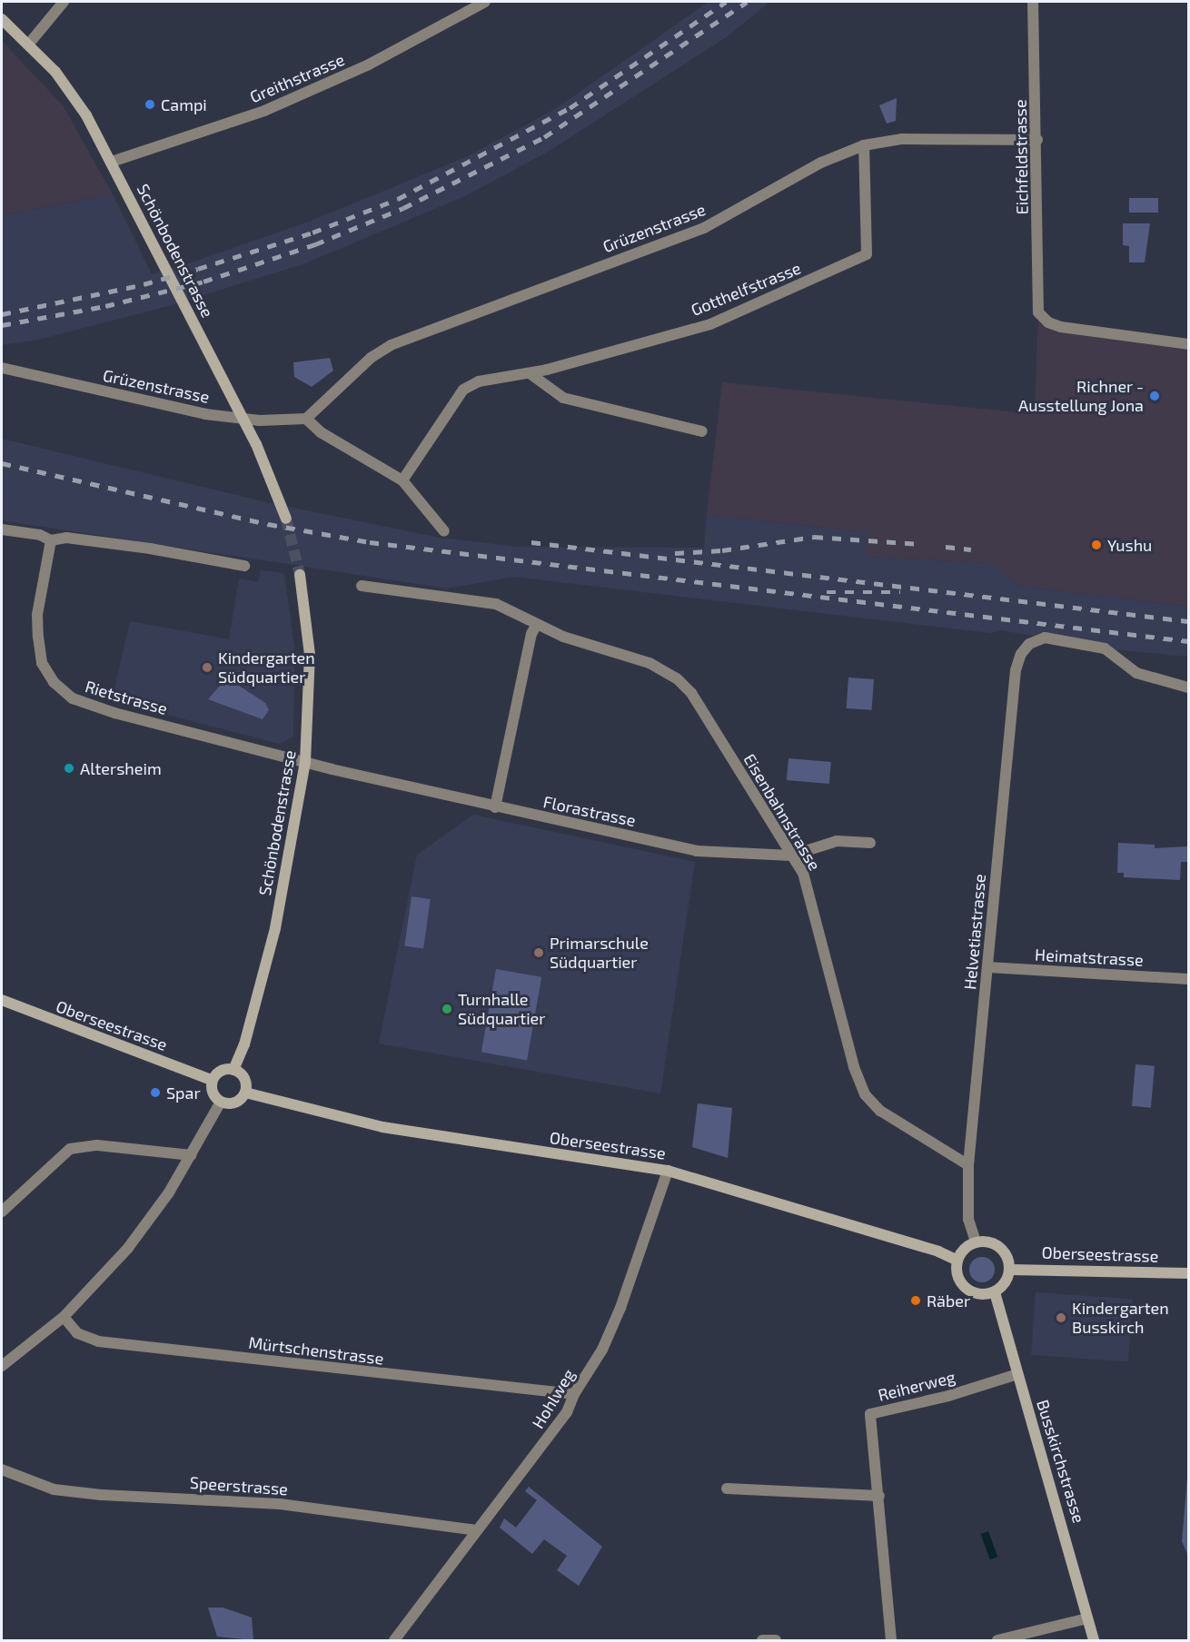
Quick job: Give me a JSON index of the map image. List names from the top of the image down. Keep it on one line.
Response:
{"streets":{"street":["Greithstrasse","Eichfeldstrasse","Grüzenstrasse","Schönbodenstrasse","Gotthelfstrasse","Rietstrasse","Florastrasse","Eisenbahnstrasse","Helvetiastrasse","Heimatstrasse","Oberseestrasse","Mürtschenstrasse","Reiherweg","Hohlweg","Busskirchstrasse","Speerstrasse"]},"crossings":[["Greithstrasse","Schönbodenstrasse"],["Eichfeldstrasse","Grüzenstrasse"],["Grüzenstrasse","Schönbodenstrasse"],["Grüzenstrasse","Gotthelfstrasse"],["Schönbodenstrasse","Rietstrasse"],["Schönbodenstrasse","Florastrasse"],["Schönbodenstrasse","Oberseestrasse"],["Rietstrasse","Florastrasse"],["Florastrasse","Eisenbahnstrasse"],["Eisenbahnstrasse","Helvetiastrasse"],["Helvetiastrasse","Heimatstrasse"],["Helvetiastrasse","Oberseestrasse"],["Helvetiastrasse","Busskirchstrasse"],["Oberseestrasse","Hohlweg"],["Oberseestrasse","Busskirchstrasse"],["Mürtschenstrasse","Hohlweg"],["Reiherweg","Busskirchstrasse"],["Hohlweg","Speerstrasse"]],"places":["Campi","Richner - Ausstellung Jona","Yushu","Kindergarten Südquartier","Altersheim","Primarschule Südquartier","Turnhalle Südquartier","Spar","Räber","Kindergarten Busskirch"]}
